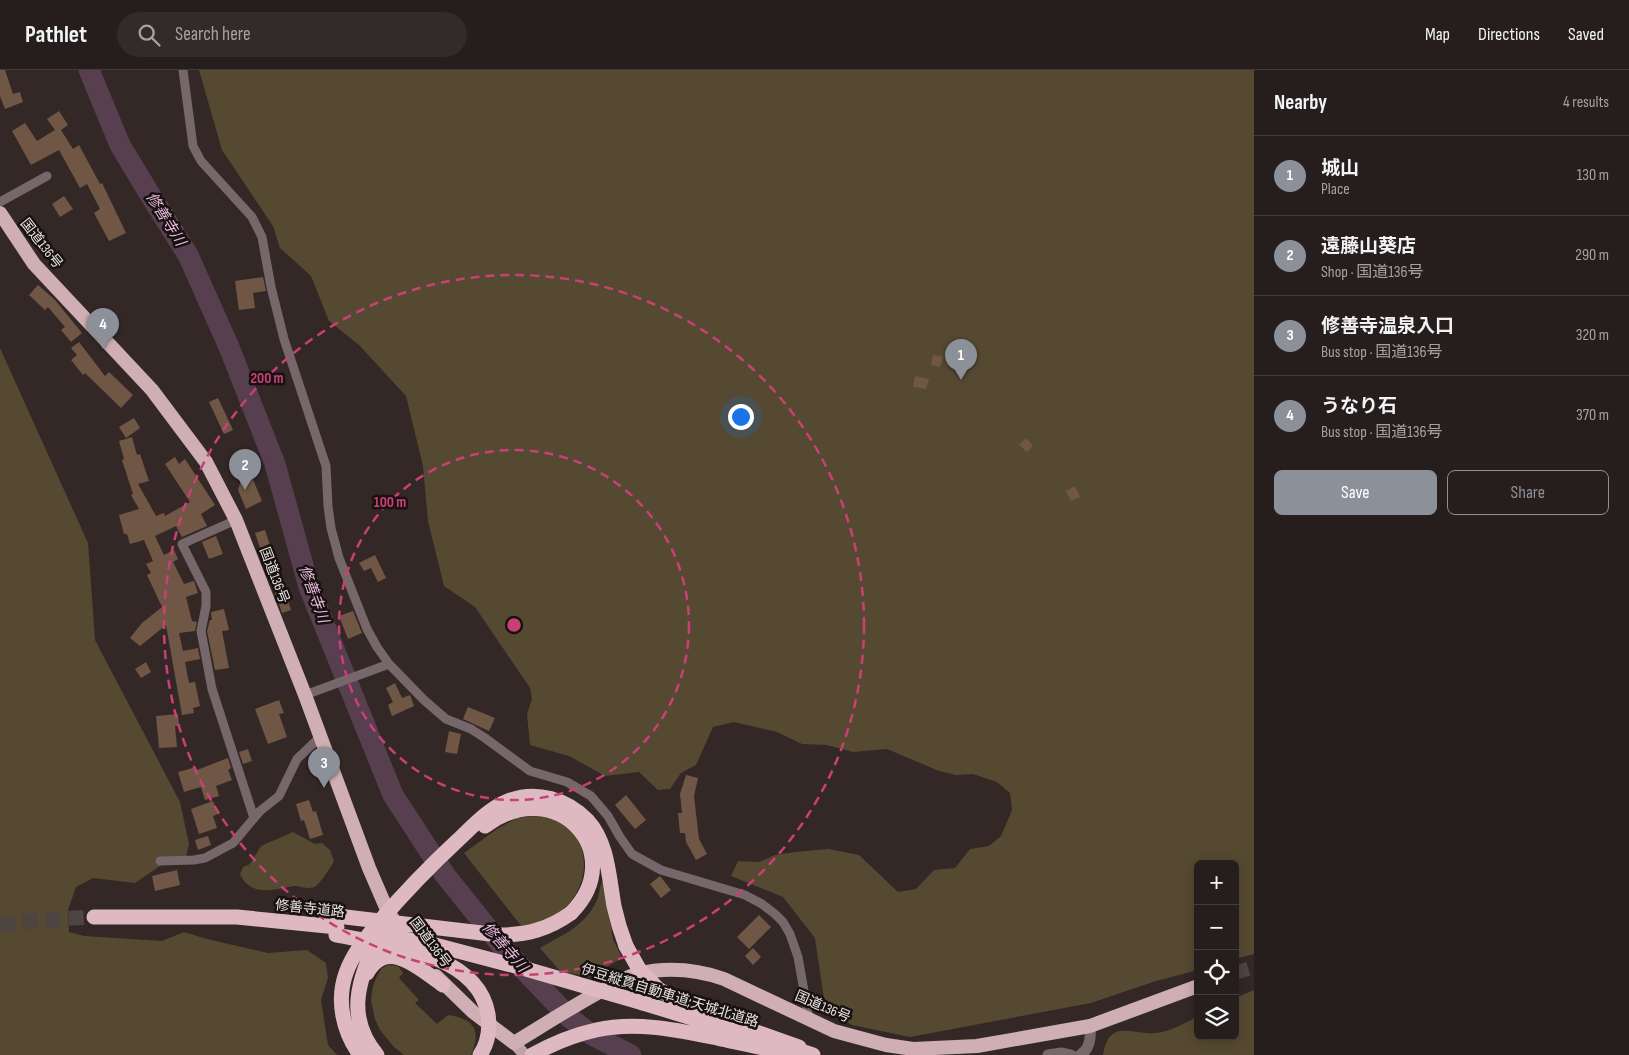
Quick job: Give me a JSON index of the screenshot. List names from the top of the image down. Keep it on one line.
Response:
{"streets":{"highway":["国道136号","修善寺道路","伊豆縦貫自動車道;天城北道路"]},"crossings":[["修善寺道路","伊豆縦貫自動車道;天城北道路"]],"water":["修善寺川"],"page":{"header":"Pathlet","search":"Search here","nav":["Map","Directions","Saved"],"heading":["Nearby","4 results"],"list":[{"mark":"1","name":"城山","note":"Place","value":"130 m"},{"mark":"2","name":"遠藤山葵店","note":"Shop · 国道136号","value":"290 m"},{"mark":"3","name":"修善寺温泉入口","note":"Bus stop · 国道136号","value":"320 m"},{"mark":"4","name":"うなり石","note":"Bus stop · 国道136号","value":"370 m"}],"pins":["4","1","2","3"],"buttons":["Save","Share"],"map_buttons":["+","−"]},"rings":["200 m","100 m"]}
